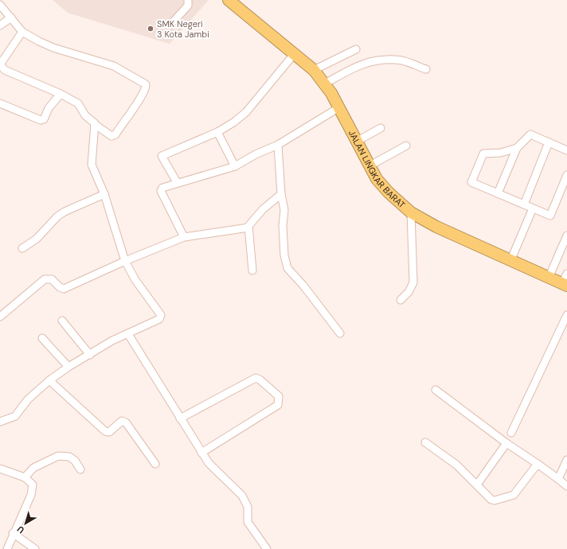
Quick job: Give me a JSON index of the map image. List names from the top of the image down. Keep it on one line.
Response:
{"streets":{"highway":["JALAN LINGKAR BARAT"]},"places":["SMK Negeri 3 Kota Jambi"],"north":"bottom left"}
